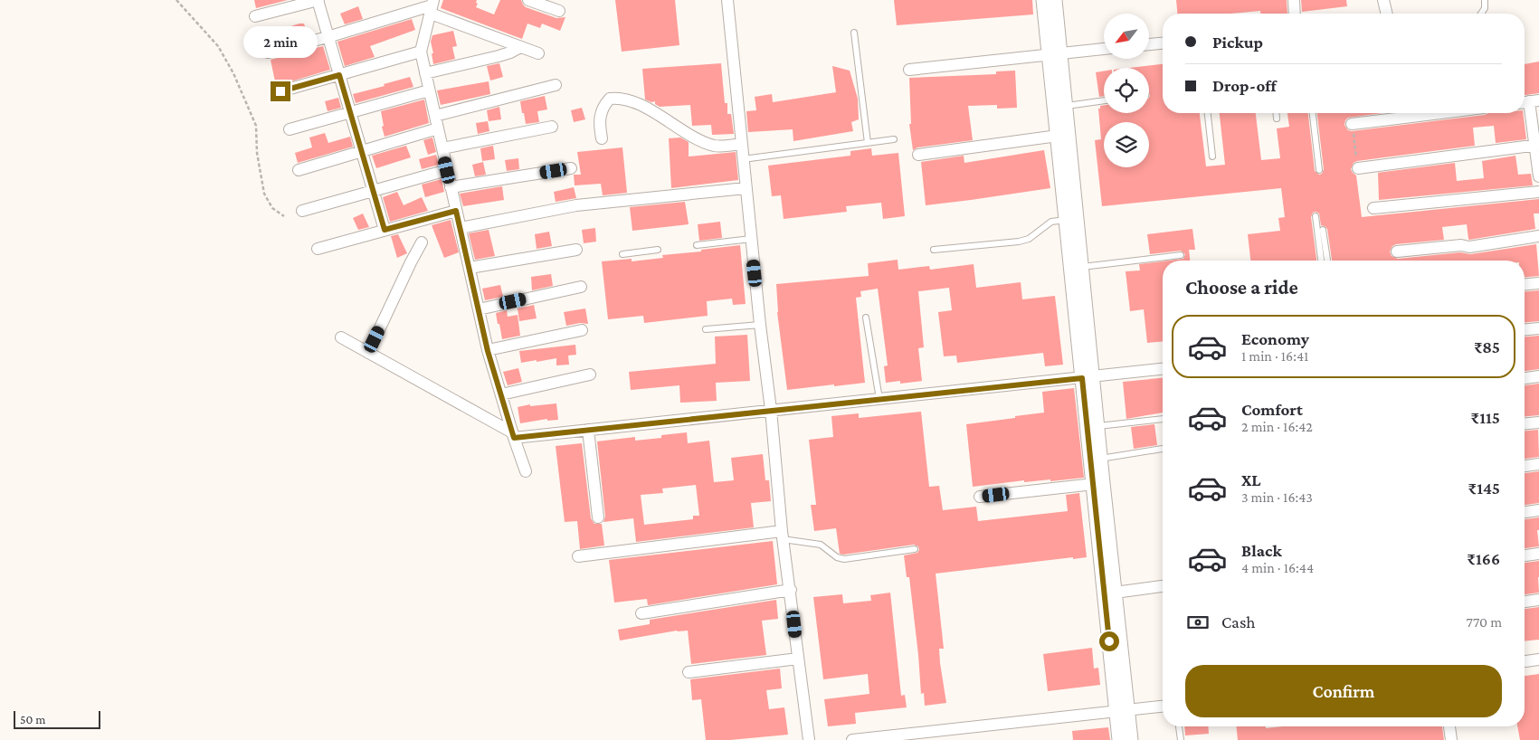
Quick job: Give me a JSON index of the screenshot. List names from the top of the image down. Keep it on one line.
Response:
{"scale_bar":"50 m","north":"bottom left","page":{"banner":["Pickup","Drop-off"],"bubble":"2 min","heading":"Choose a ride","list":[{"name":"Economy","note":"1 min · 16:41","value":"₹85"},{"name":"Comfort","note":"2 min · 16:42","value":"₹115"},{"name":"XL","note":"3 min · 16:43","value":"₹145"},{"name":"Black","note":"4 min · 16:44","value":"₹166"}],"pay":["Cash","770 m"],"buttons":"Confirm","scale":"50 m"}}
